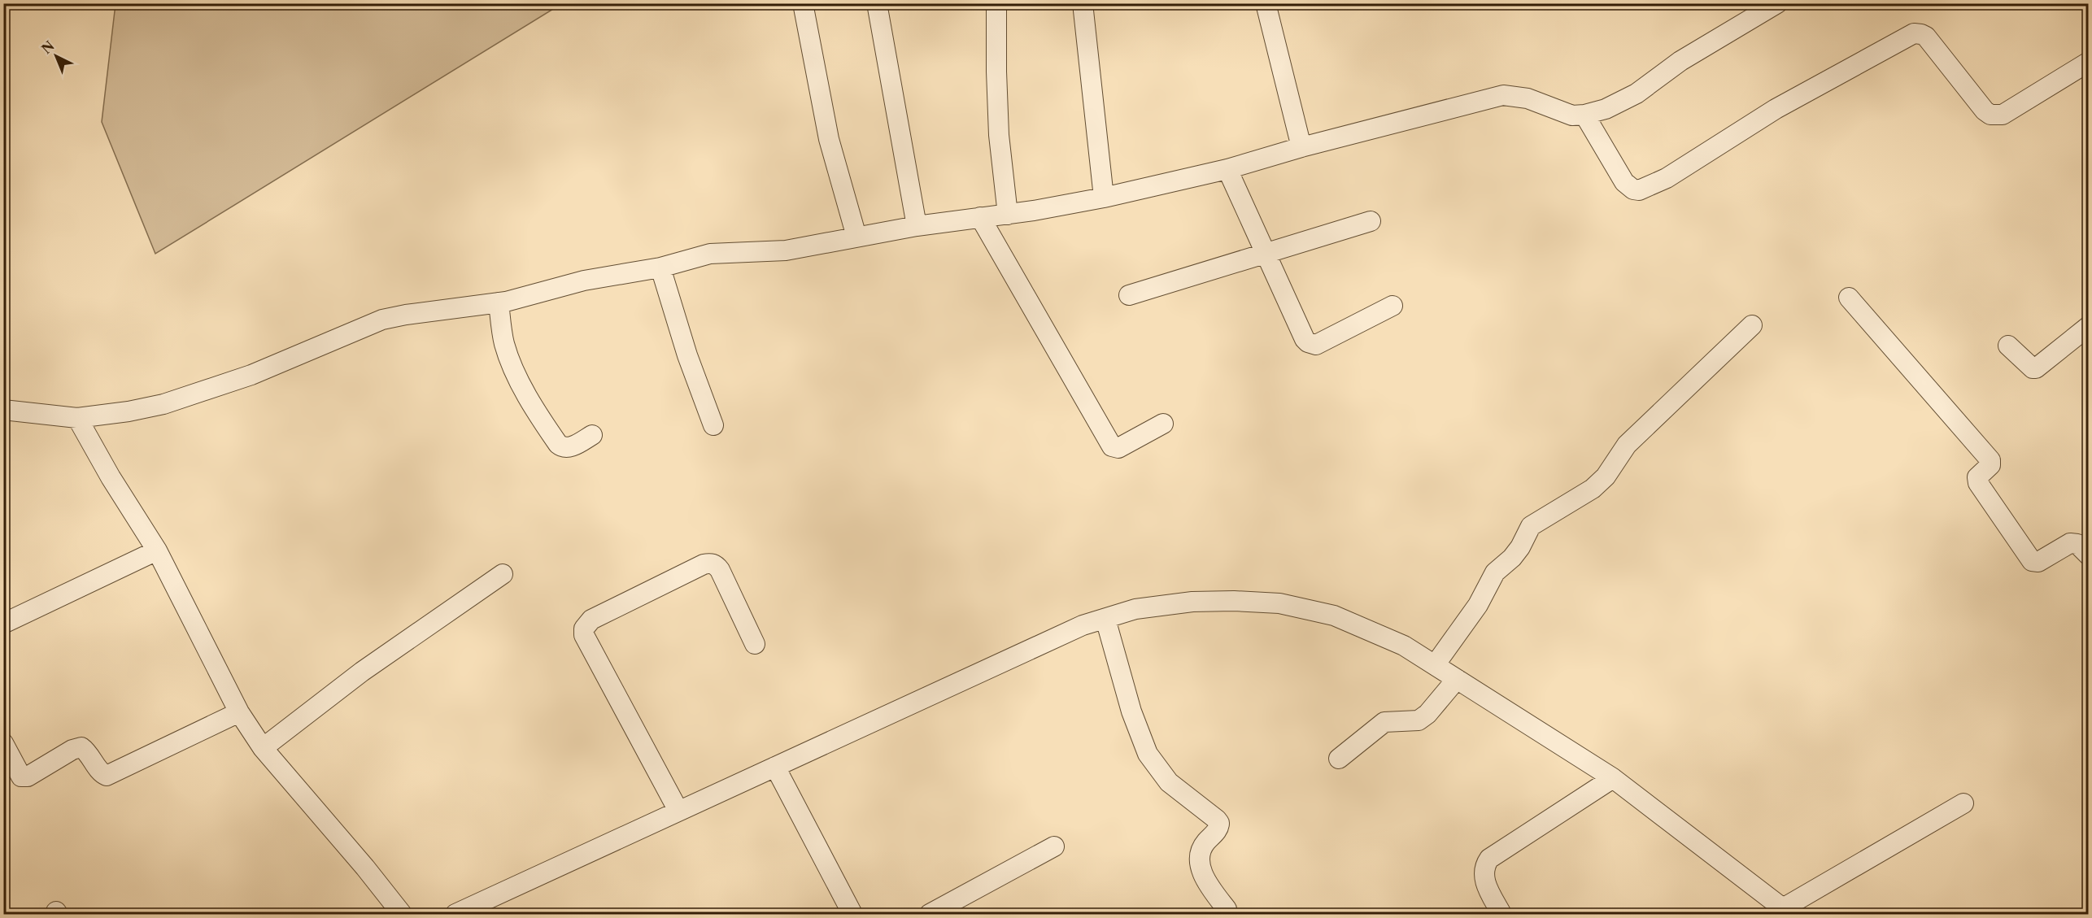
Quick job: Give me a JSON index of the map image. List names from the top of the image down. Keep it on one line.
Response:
{"north":"top left"}
